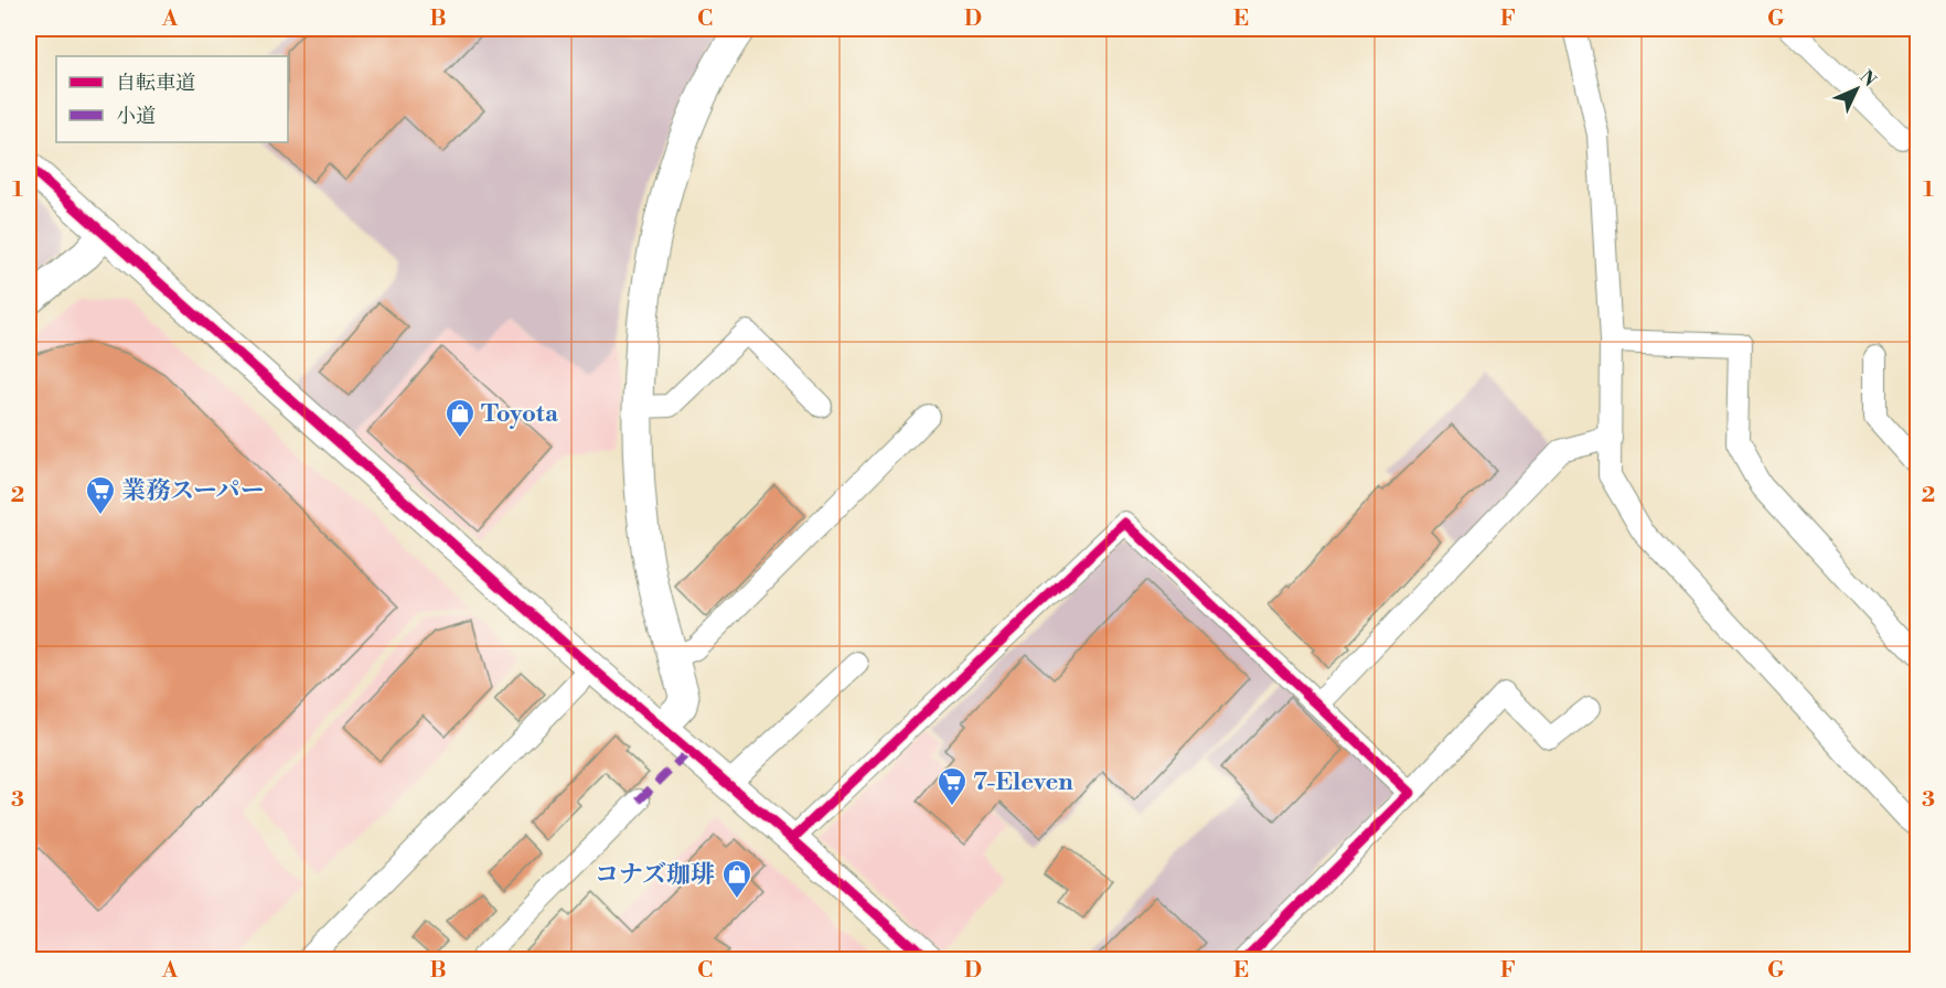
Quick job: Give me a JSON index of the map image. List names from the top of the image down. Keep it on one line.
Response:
{"places":{"shop":["Toyota","コナズ珈琲"],"supermarket":["業務スーパー","7-Eleven"]},"legend":["自転車道","小道"],"north":"top right","grid":{"columns":["A","B","C","D","E","F","G"],"rows":["1","2","3"]}}
